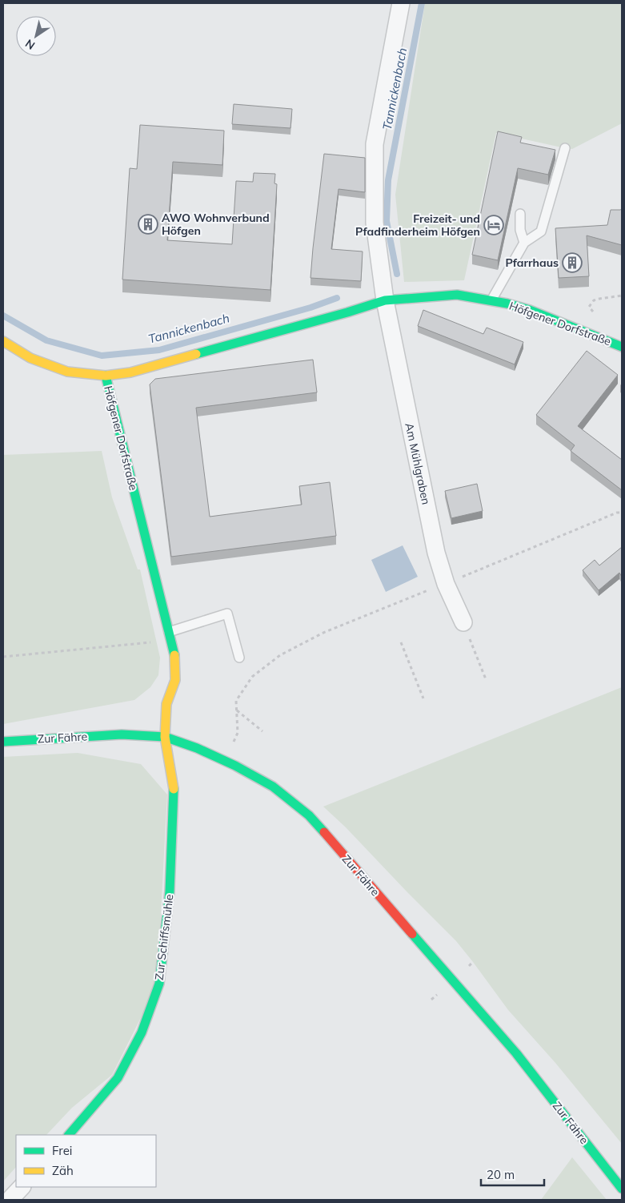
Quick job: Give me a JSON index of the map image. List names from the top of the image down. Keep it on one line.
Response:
{"streets":{"street":["Höfgener Dorfstraße","Am Mühlgraben","Zur Fähre","Zur Schiffsmühle"]},"crossings":[["Höfgener Dorfstraße","Am Mühlgraben"],["Höfgener Dorfstraße","Zur Fähre"],["Höfgener Dorfstraße","Zur Schiffsmühle"],["Zur Fähre","Zur Schiffsmühle"]],"water":["Tannickenbach"],"places":{"building":["AWO Wohnverbund Höfgen","Pfarrhaus"],"hotel":["Freizeit- und Pfadfinderheim Höfgen"]},"legend":["Frei","Zäh"],"scale_bar":"20 m","north":"bottom left"}
